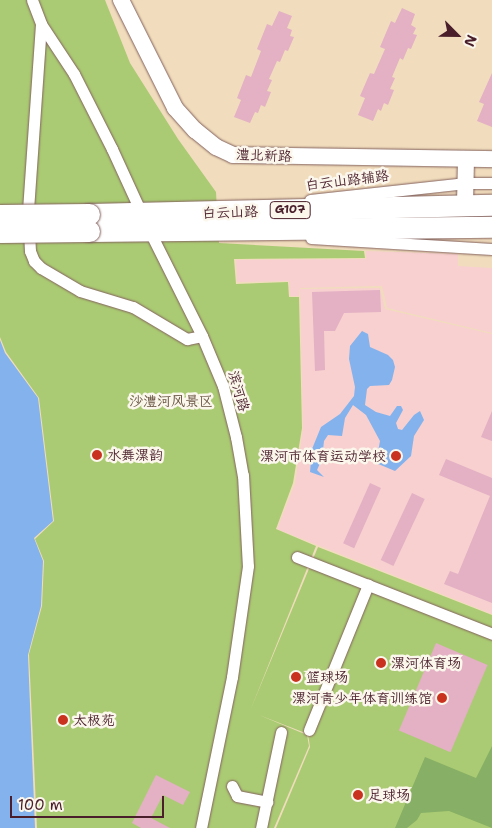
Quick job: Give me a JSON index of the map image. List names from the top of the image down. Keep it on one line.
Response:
{"streets":{"highway":["G107","白云山路"],"street":["澧北新路","白云山路辅路","滨河路"]},"crossings":[["白云山路辅路","白云山路"],["G107","白云山路"],["白云山路","滨河路"]],"parks":["沙澧河风景区"],"places":["水舞漯韵","漯河市体育运动学校","漯河体育场","篮球场","漯河青少年体育训练馆","太极苑","足球场"],"scale_bar":"100 m","north":"bottom right"}
